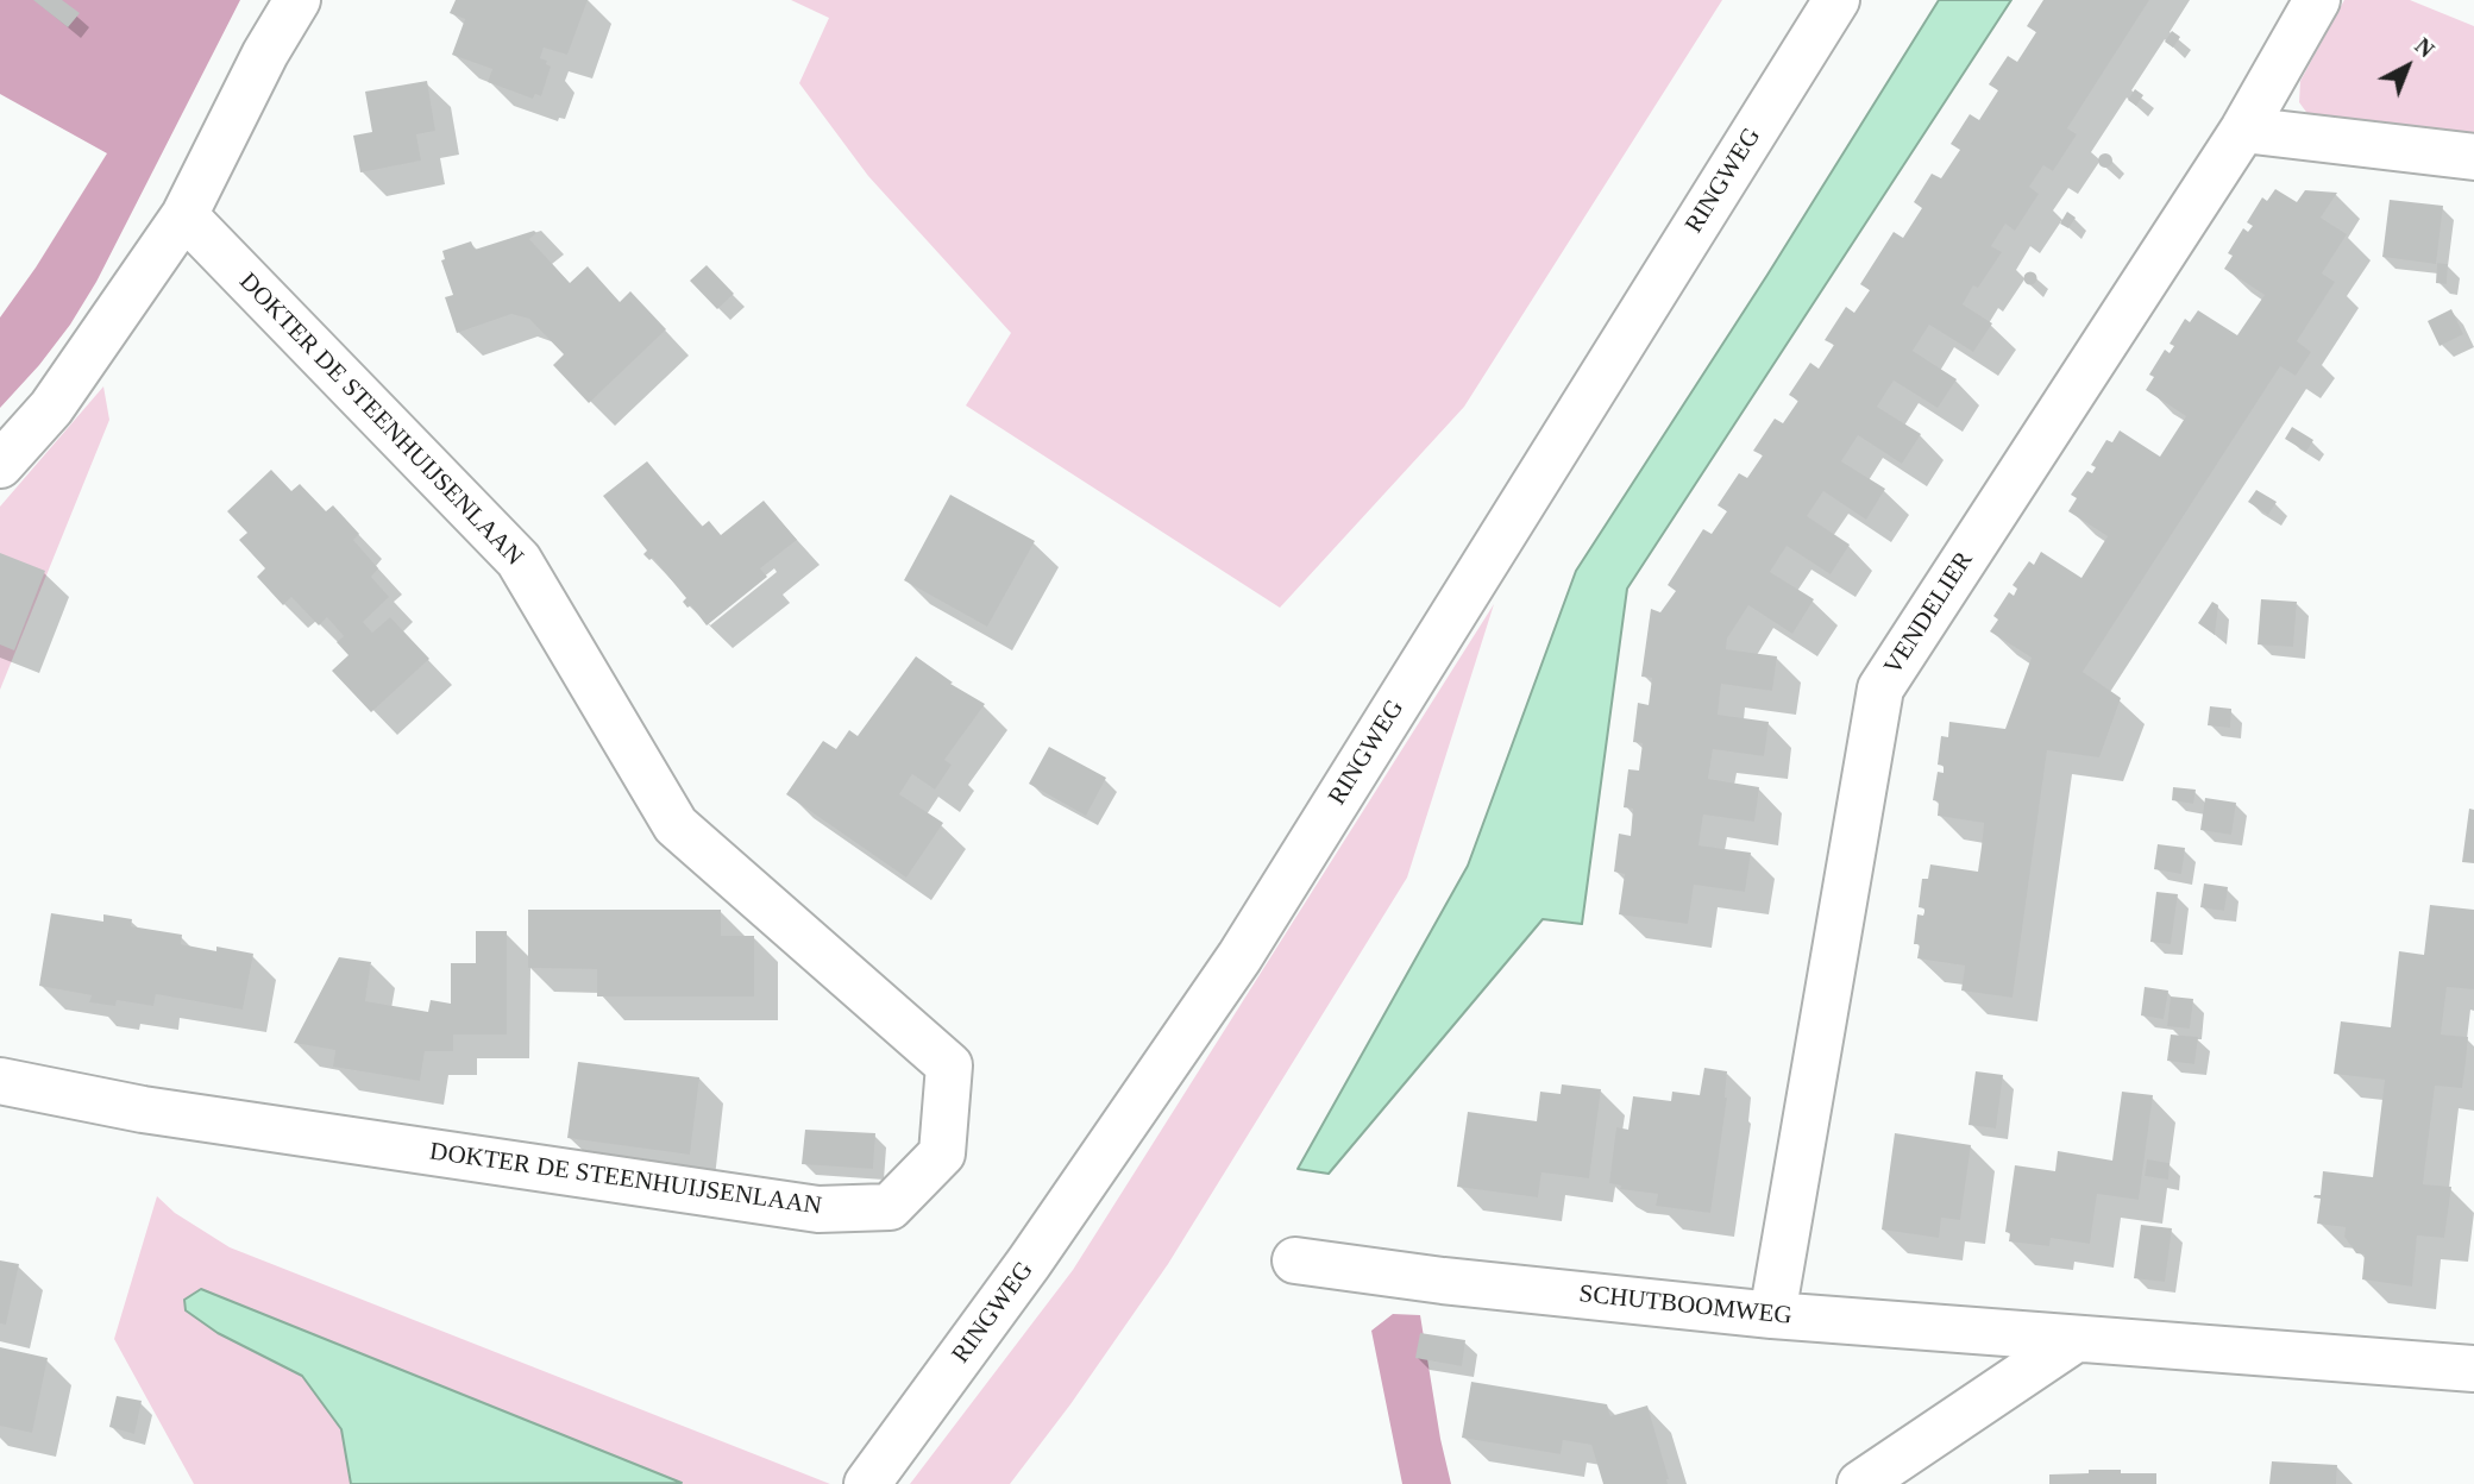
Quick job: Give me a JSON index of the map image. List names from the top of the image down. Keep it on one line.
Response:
{"streets":{"street":["RINGWEG","DOKTER DE STEENHUIJSENLAAN","VENDELIER","SCHUTBOOMWEG"]},"crossings":[["VENDELIER","SCHUTBOOMWEG"]],"north":"top right"}
